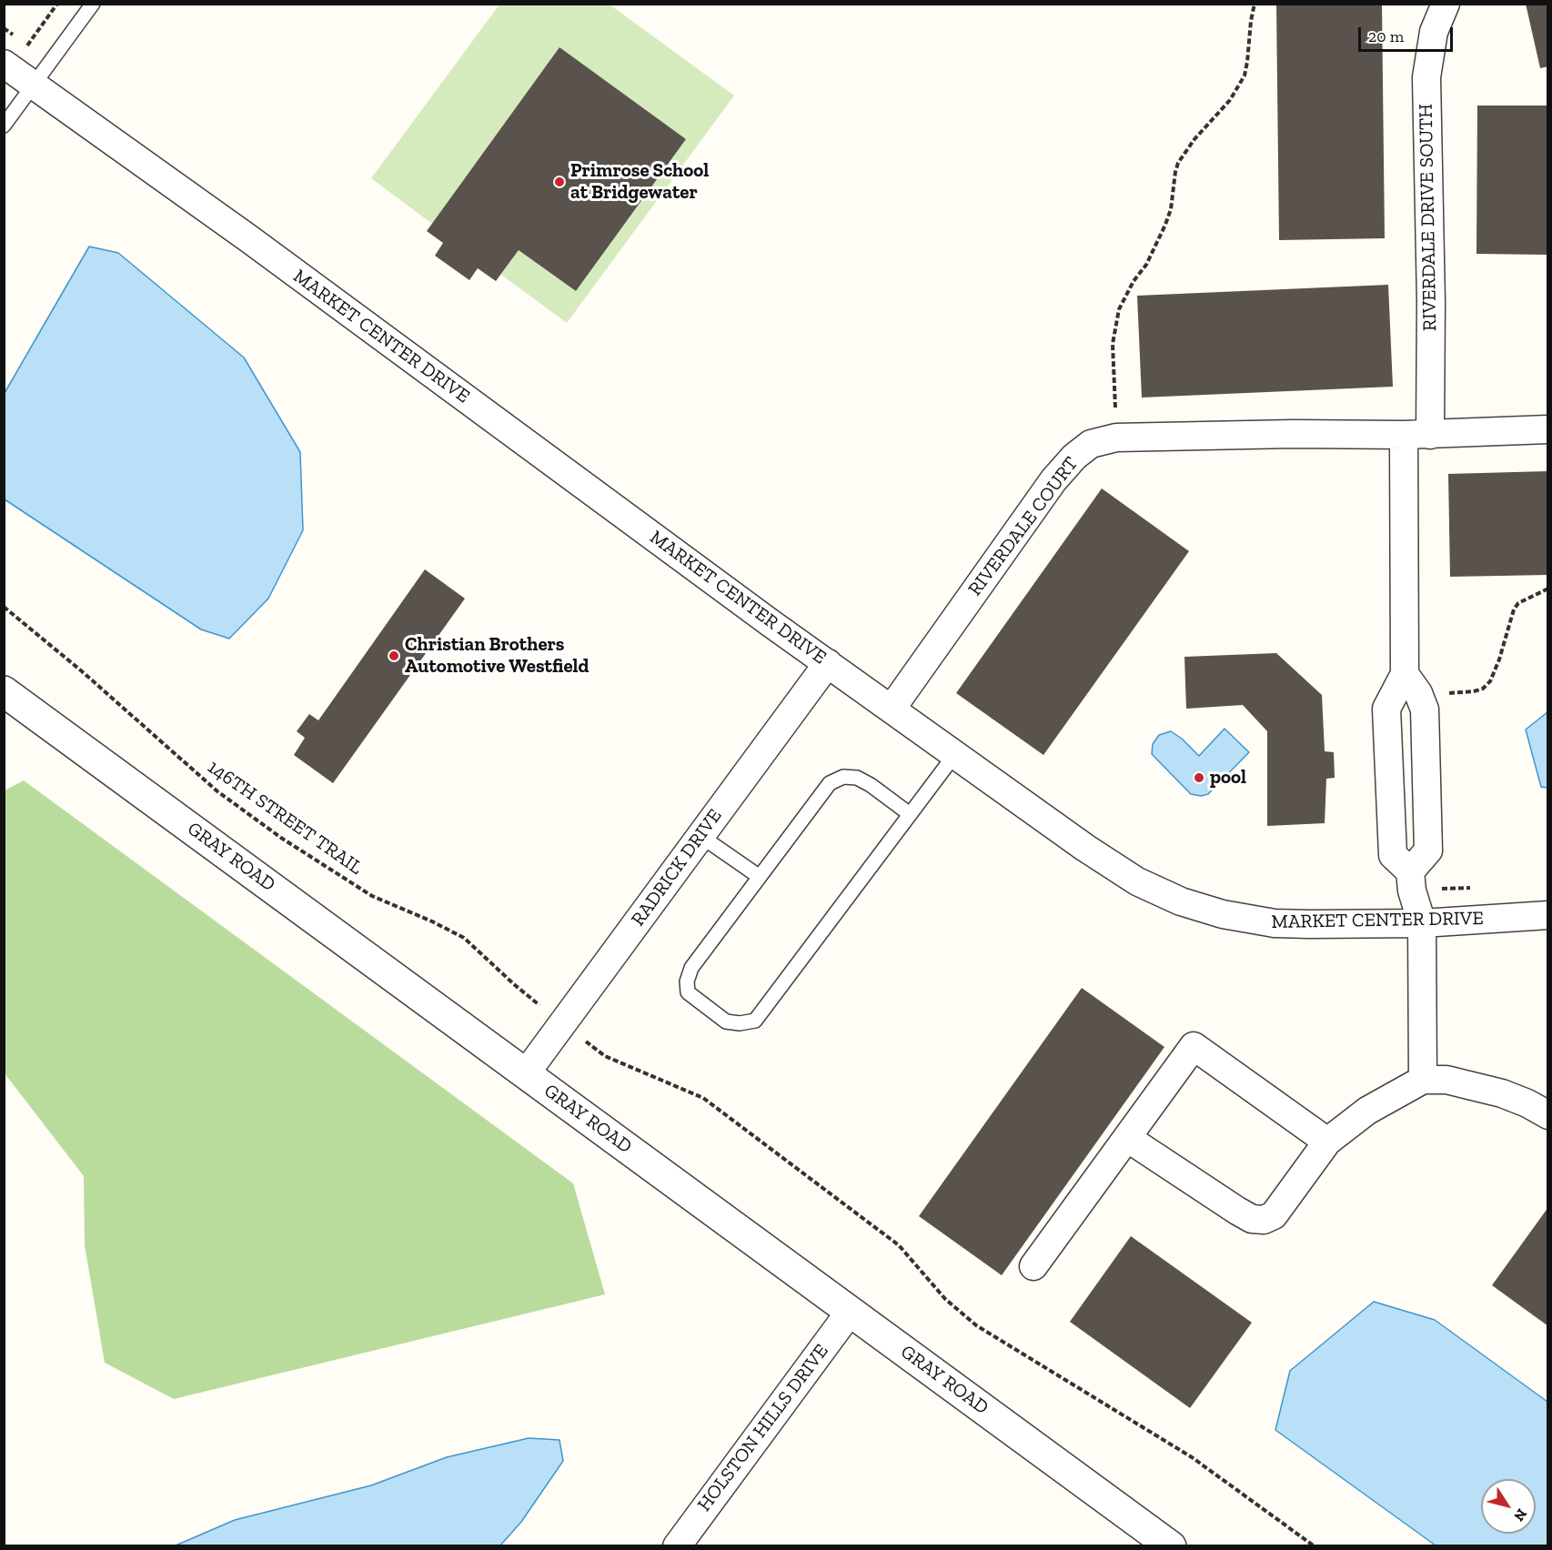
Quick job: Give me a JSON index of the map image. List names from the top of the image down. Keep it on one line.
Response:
{"streets":{"street":["RIVERDALE DRIVE SOUTH","MARKET CENTER DRIVE","RIVERDALE COURT","GRAY ROAD","RADRICK DRIVE","HOLSTON HILLS DRIVE"],"path":["146TH STREET TRAIL"]},"crossings":[["RIVERDALE DRIVE SOUTH","RIVERDALE COURT"],["MARKET CENTER DRIVE","RIVERDALE COURT"],["MARKET CENTER DRIVE","RADRICK DRIVE"],["146TH STREET TRAIL","RADRICK DRIVE"],["GRAY ROAD","RADRICK DRIVE"],["GRAY ROAD","HOLSTON HILLS DRIVE"]],"places":["Primrose School at Bridgewater","Christian Brothers Automotive Westfield","pool"],"scale_bar":"20 m","north":"bottom right"}
